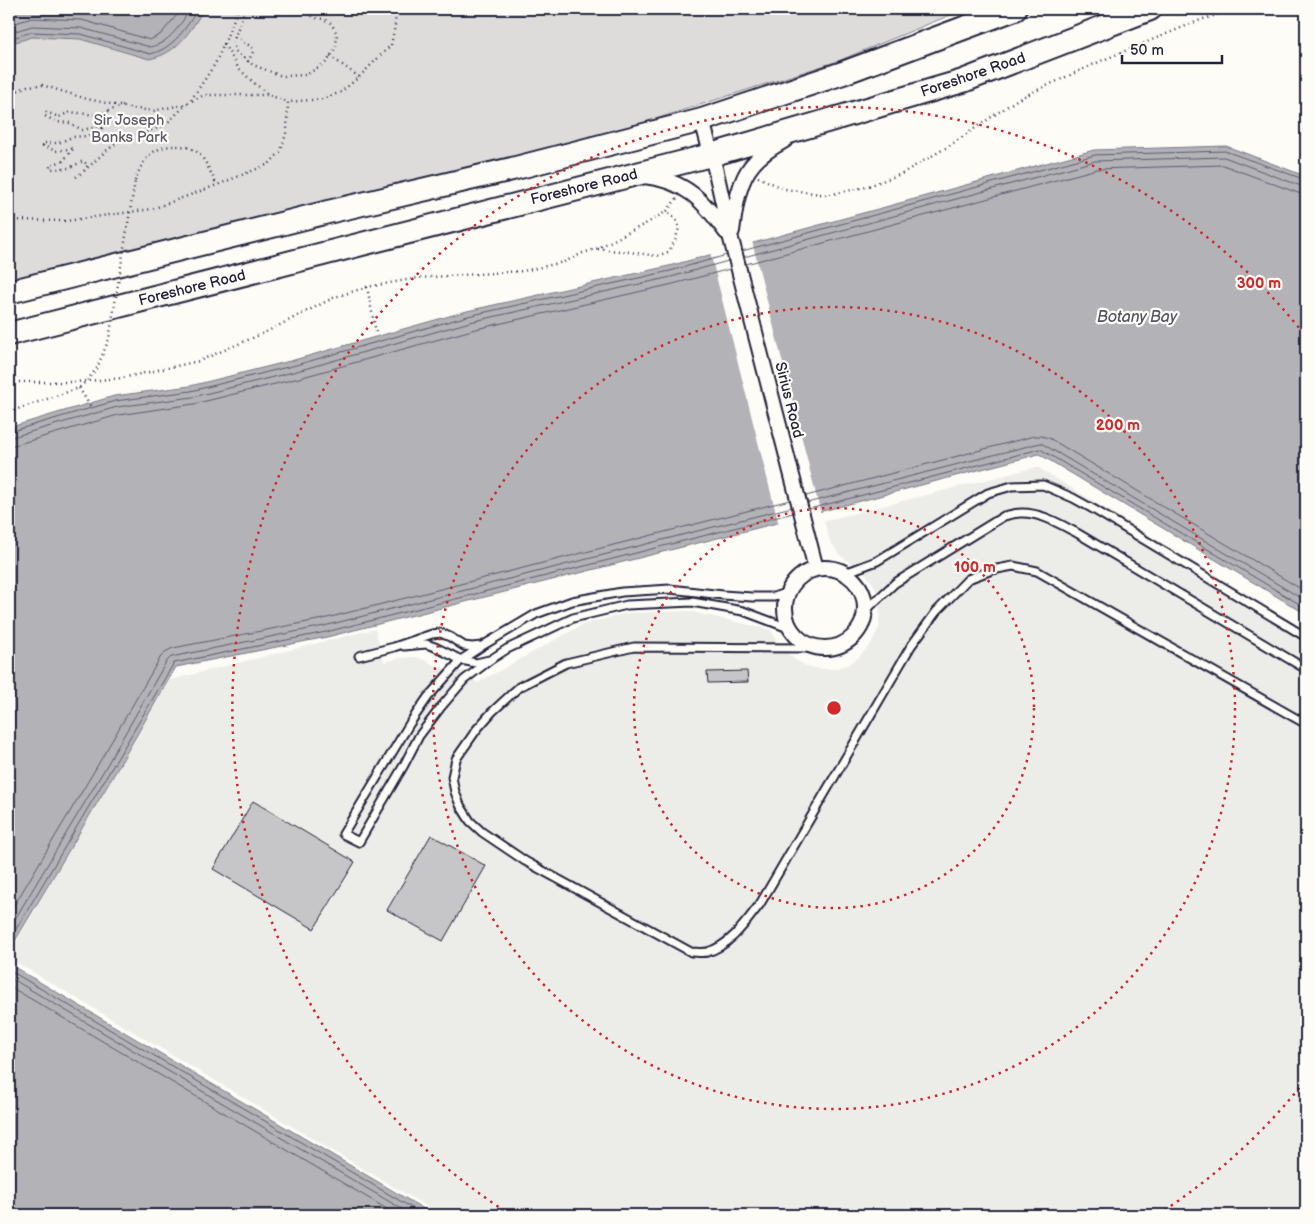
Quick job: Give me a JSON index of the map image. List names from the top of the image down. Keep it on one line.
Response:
{"streets":{"main road":["Foreshore Road"],"street":["Sirius Road"]},"crossings":[["Foreshore Road","Sirius Road"]],"water":["Botany Bay"],"parks":["Sir Joseph Banks Park"],"scale_bar":"50 m","rings":["300 m","200 m","100 m"]}
